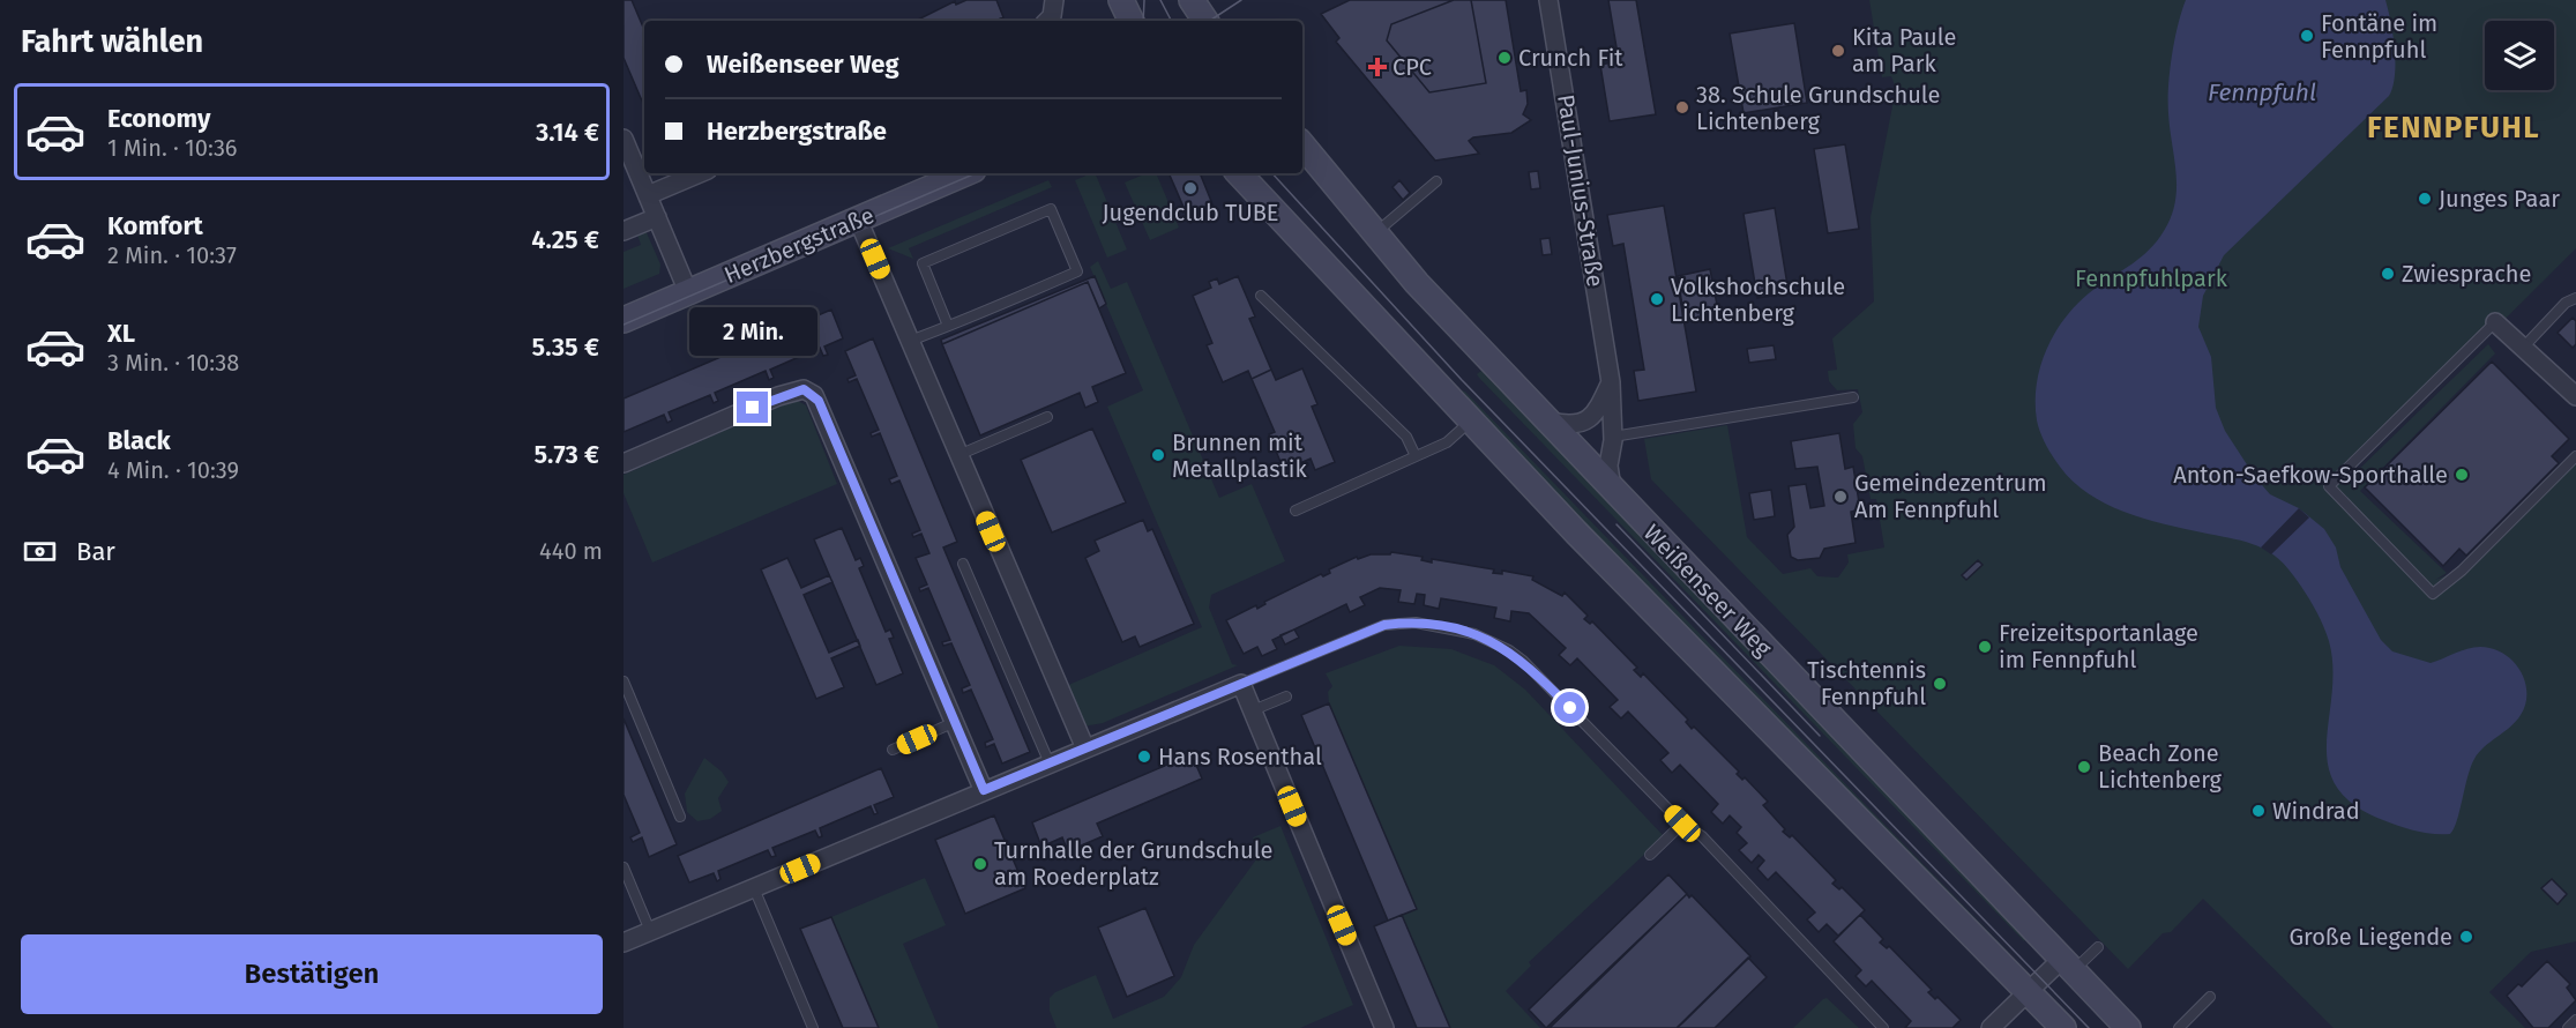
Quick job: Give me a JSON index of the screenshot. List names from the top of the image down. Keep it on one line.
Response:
{"streets":{"main road":["Herzbergstraße","Weißenseer Weg"],"street":["Paul-Junius-Straße"]},"crossings":[["Paul-Junius-Straße","Weißenseer Weg"]],"districts":["FENNPFUHL"],"water":["Fennpfuhl"],"parks":["Fennpfuhlpark"],"places":{"other":["Fontäne im Fennpfuhl","Kita Paule am Park","Crunch Fit","38. Schule Grundschule Lichtenberg","Jugendclub TUBE","Junges Paar","Zwiesprache","Volkshochschule Lichtenberg","Brunnen mit Metallplastik","Anton-Saefkow-Sporthalle","Gemeindezentrum Am Fennpfuhl","Freizeitsportanlage im Fennpfuhl","Tischtennis Fennpfuhl","Hans Rosenthal","Beach Zone Lichtenberg","Windrad","Turnhalle der Grundschule am Roederplatz","Große Liegende"],"health":["CPC"]},"page":{"heading":"Fahrt wählen","banner":["Weißenseer Weg","Herzbergstraße"],"list":[{"name":"Economy","note":"1 Min. · 10:36","value":"3.14 €"},{"name":"Komfort","note":"2 Min. · 10:37","value":"4.25 €"},{"name":"XL","note":"3 Min. · 10:38","value":"5.35 €"},{"name":"Black","note":"4 Min. · 10:39","value":"5.73 €"}],"bubble":"2 Min.","pay":["Bar","440 m"],"buttons":"Bestätigen"}}
